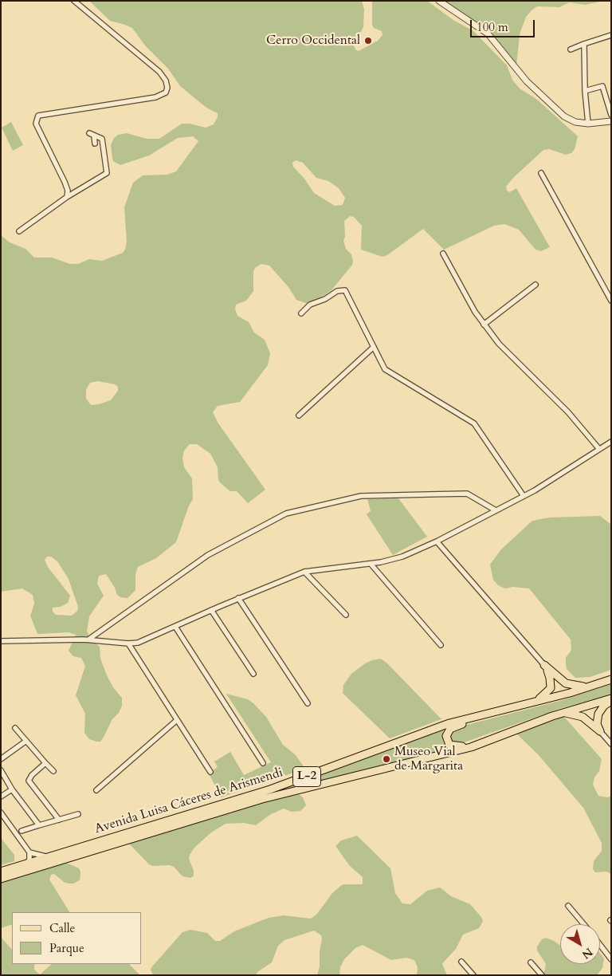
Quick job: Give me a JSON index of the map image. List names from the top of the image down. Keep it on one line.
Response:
{"streets":{"main road":["L-2","Avenida Luisa Cáceres de Arismendi"]},"places":["Cerro Occidental","Museo Vial de Margarita"],"legend":["Calle","Parque"],"scale_bar":"100 m","north":"bottom right"}
